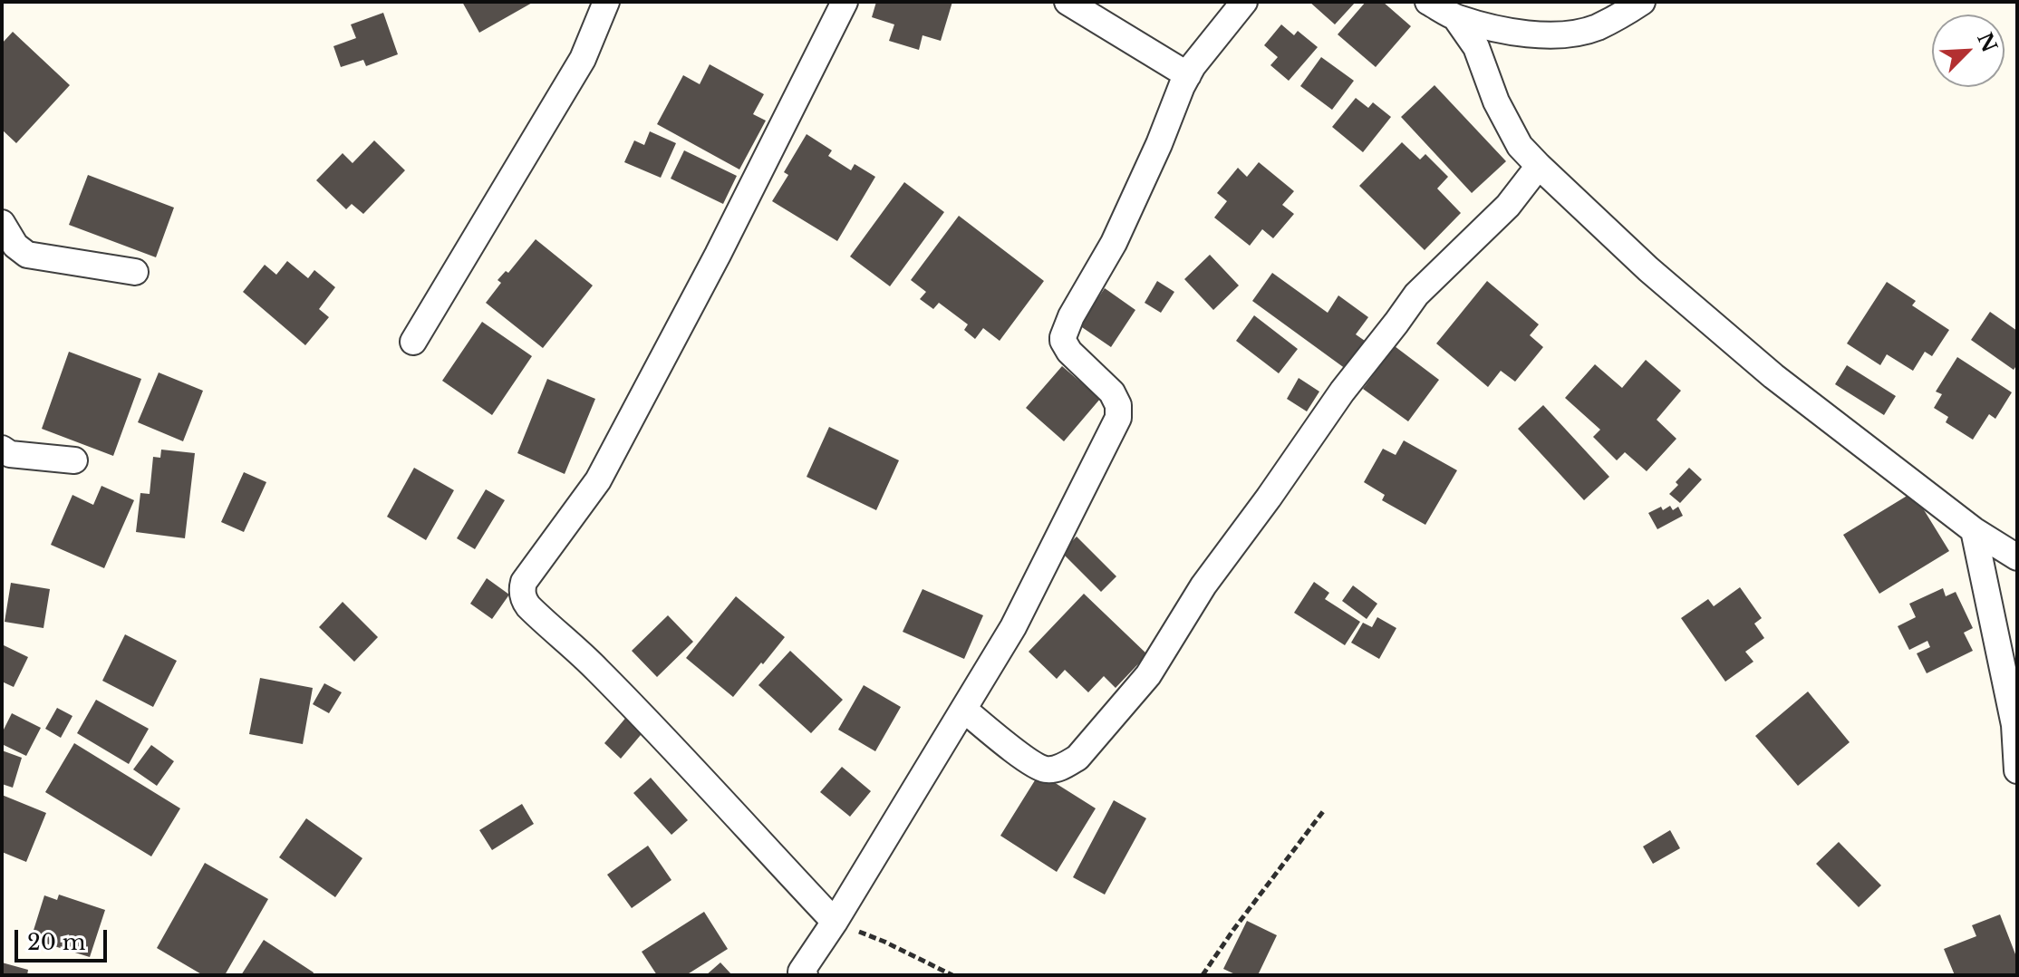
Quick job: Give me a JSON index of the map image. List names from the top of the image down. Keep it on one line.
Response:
{"scale_bar":"20 m","north":"top right"}
